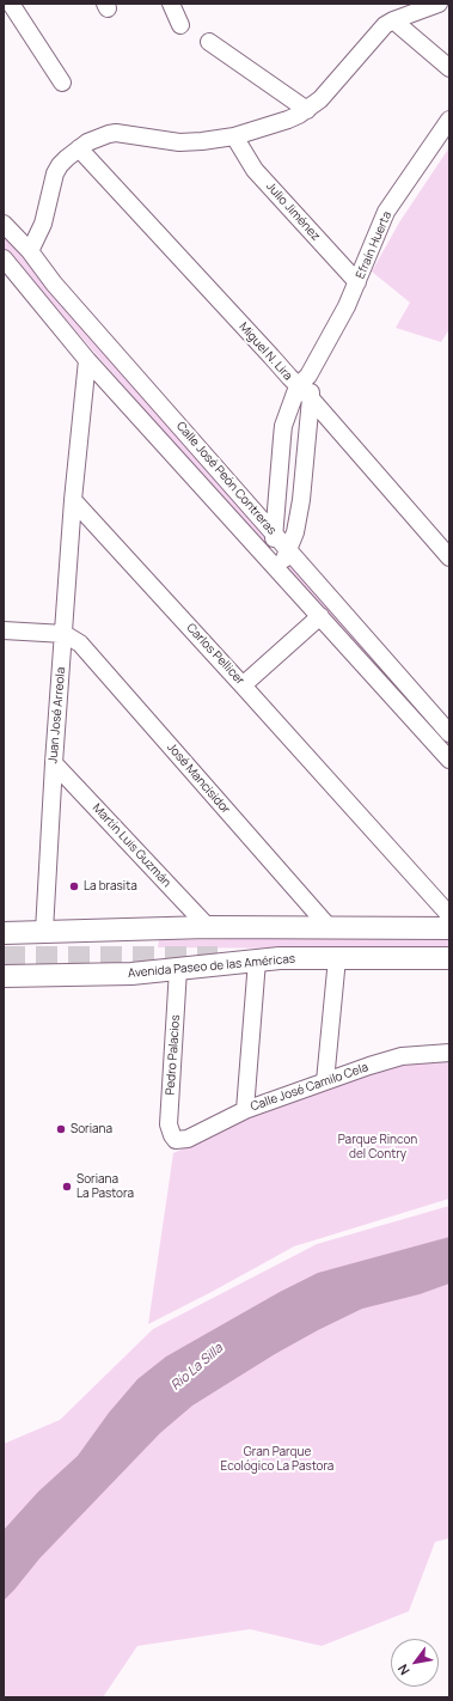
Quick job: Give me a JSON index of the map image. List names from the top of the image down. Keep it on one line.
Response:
{"streets":{"main road":["Avenida Paseo de las Américas"],"street":["Julio Jiménez","Efraín Huerta","Miguel N. Lira","Calle José Peón Contreras","Carlos Pellicer","Juan José Arreola","José Mancisidor","Martín Luis Guzmán","Pedro Palacios","Calle José Camilo Cela"]},"crossings":[["Julio Jiménez","Efraín Huerta"],["Efraín Huerta","Miguel N. Lira"],["Efraín Huerta","Calle José Peón Contreras"],["Carlos Pellicer","Juan José Arreola"],["Juan José Arreola","José Mancisidor"],["Juan José Arreola","Martín Luis Guzmán"],["Avenida Paseo de las Américas","Pedro Palacios"],["Pedro Palacios","Calle José Camilo Cela"]],"water":["Río La Silla"],"parks":["Parque Rincon del Contry","Gran Parque Ecológico La Pastora"],"places":["La brasita","Soriana","Soriana La Pastora"],"north":"bottom left"}
